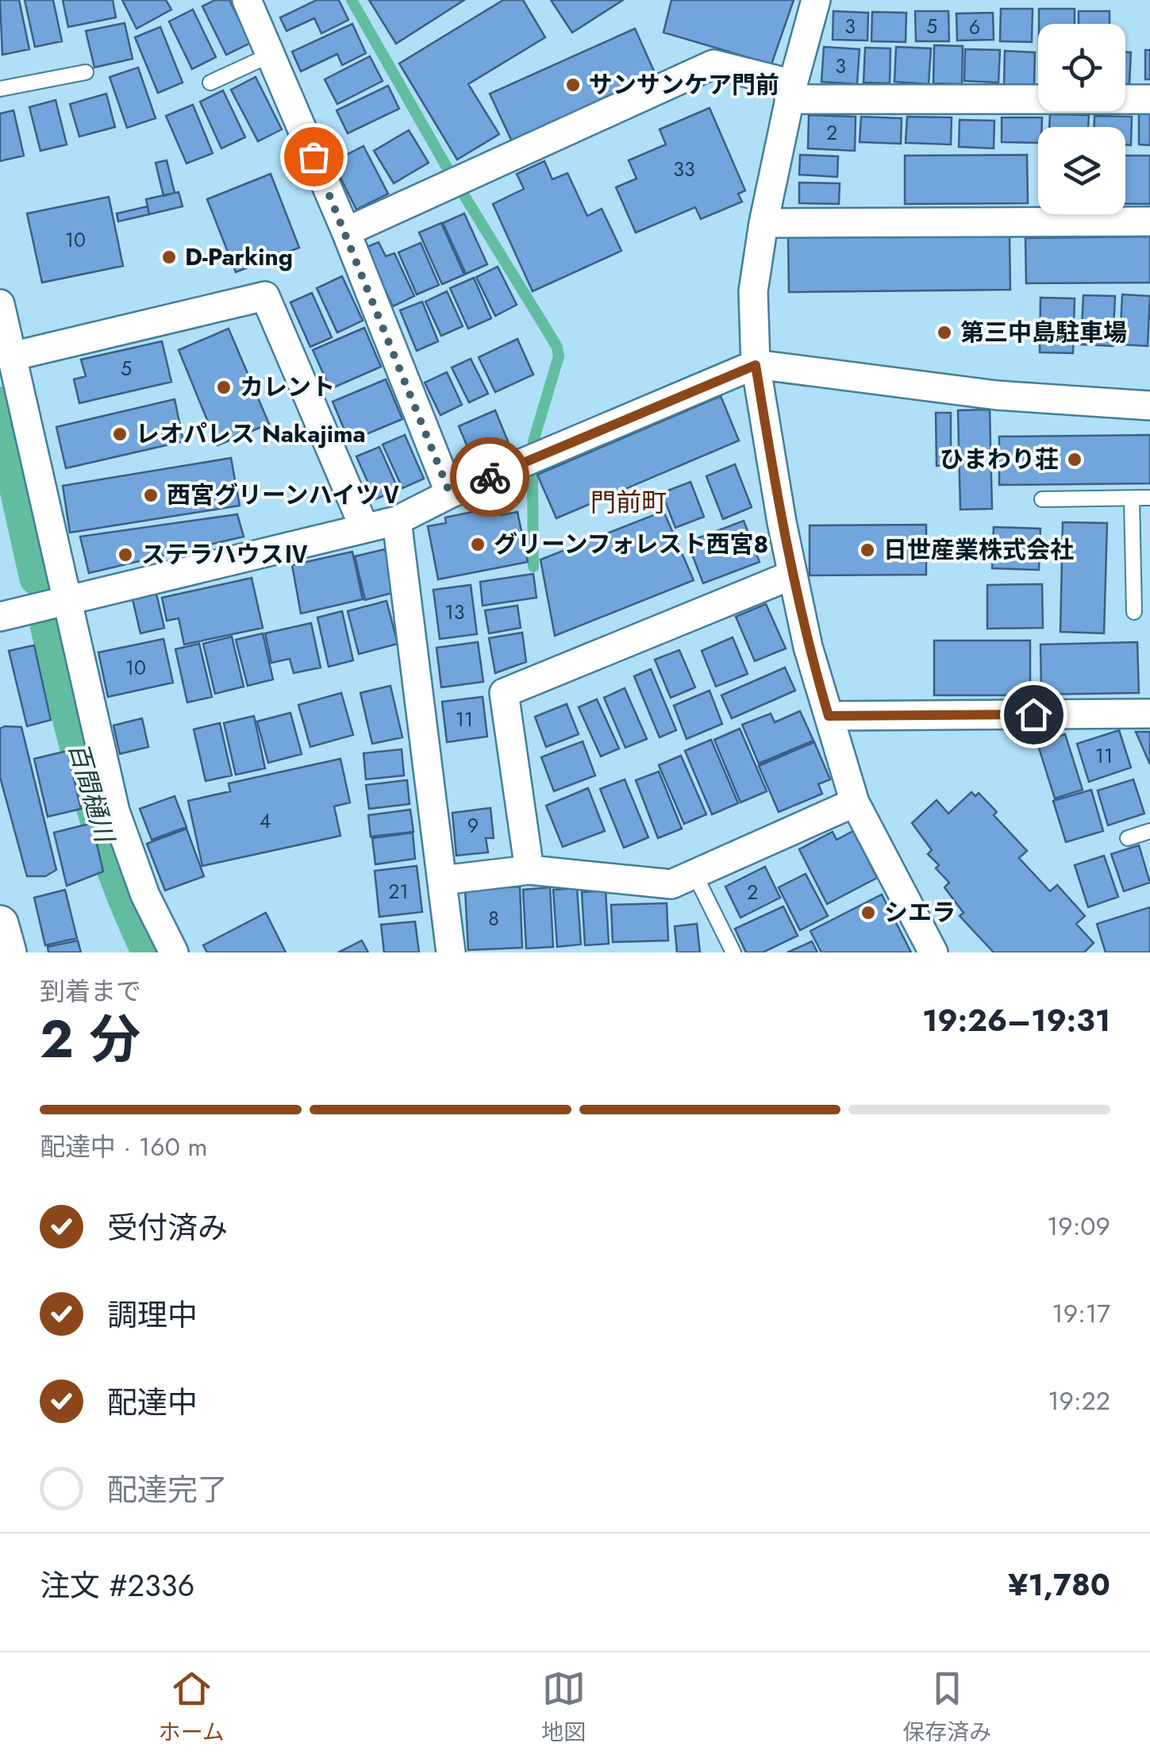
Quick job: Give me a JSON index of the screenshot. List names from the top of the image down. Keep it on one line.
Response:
{"districts":["門前町"],"water":["百間樋川"],"places":["サンサンケア門前","D-Parking","第三中島駐車場","カレント","レオパレス Nakajima","ひまわり荘","西宮グリーンハイツⅤ","グリーンフォレスト西宮8","日世産業株式会社","ステラハウスⅣ","シエラ"],"house_numbers":["3","5","6","3","2","33","10","5","13","10","11","11","4","9","21","2","8"],"page":{"heading":["2 分","到着まで","19:26–19:31"],"panel":["注文 #2336","¥1,780"],"bar":"配達中 · 160 m","list":[["受付済み","19:09"],["調理中","19:17"],["配達中","19:22"],"配達完了"],"tabs":["ホーム","地図","保存済み"]}}
